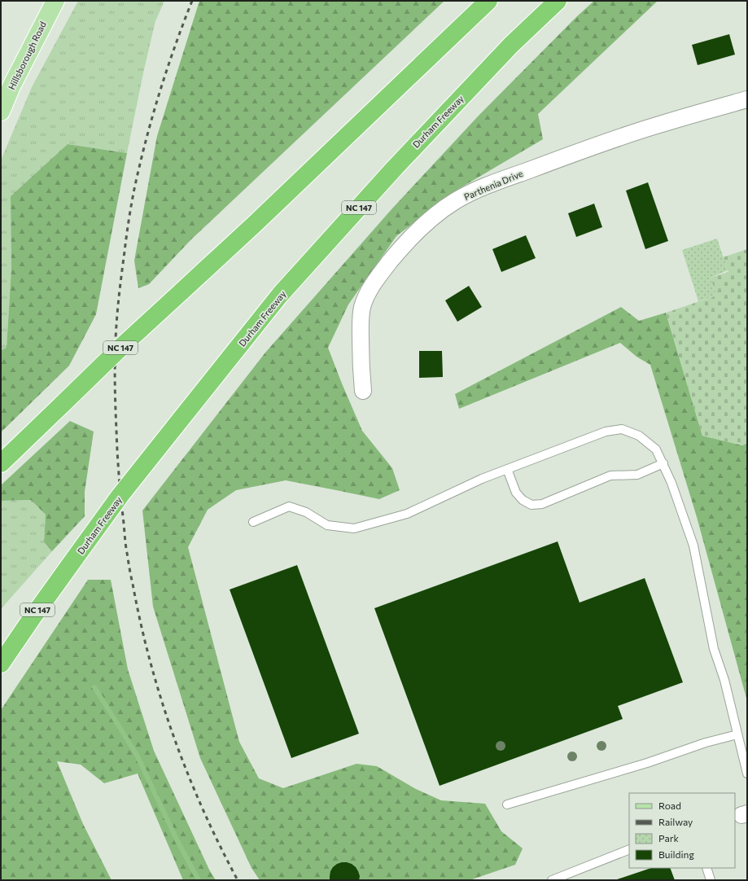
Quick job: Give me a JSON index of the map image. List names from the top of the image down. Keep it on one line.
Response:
{"streets":{"highway":["Durham Freeway","NC 147"],"main road":["Hillsborough Road"],"street":["Parthenia Drive"]},"legend":["Road","Railway","Park","Building"]}
